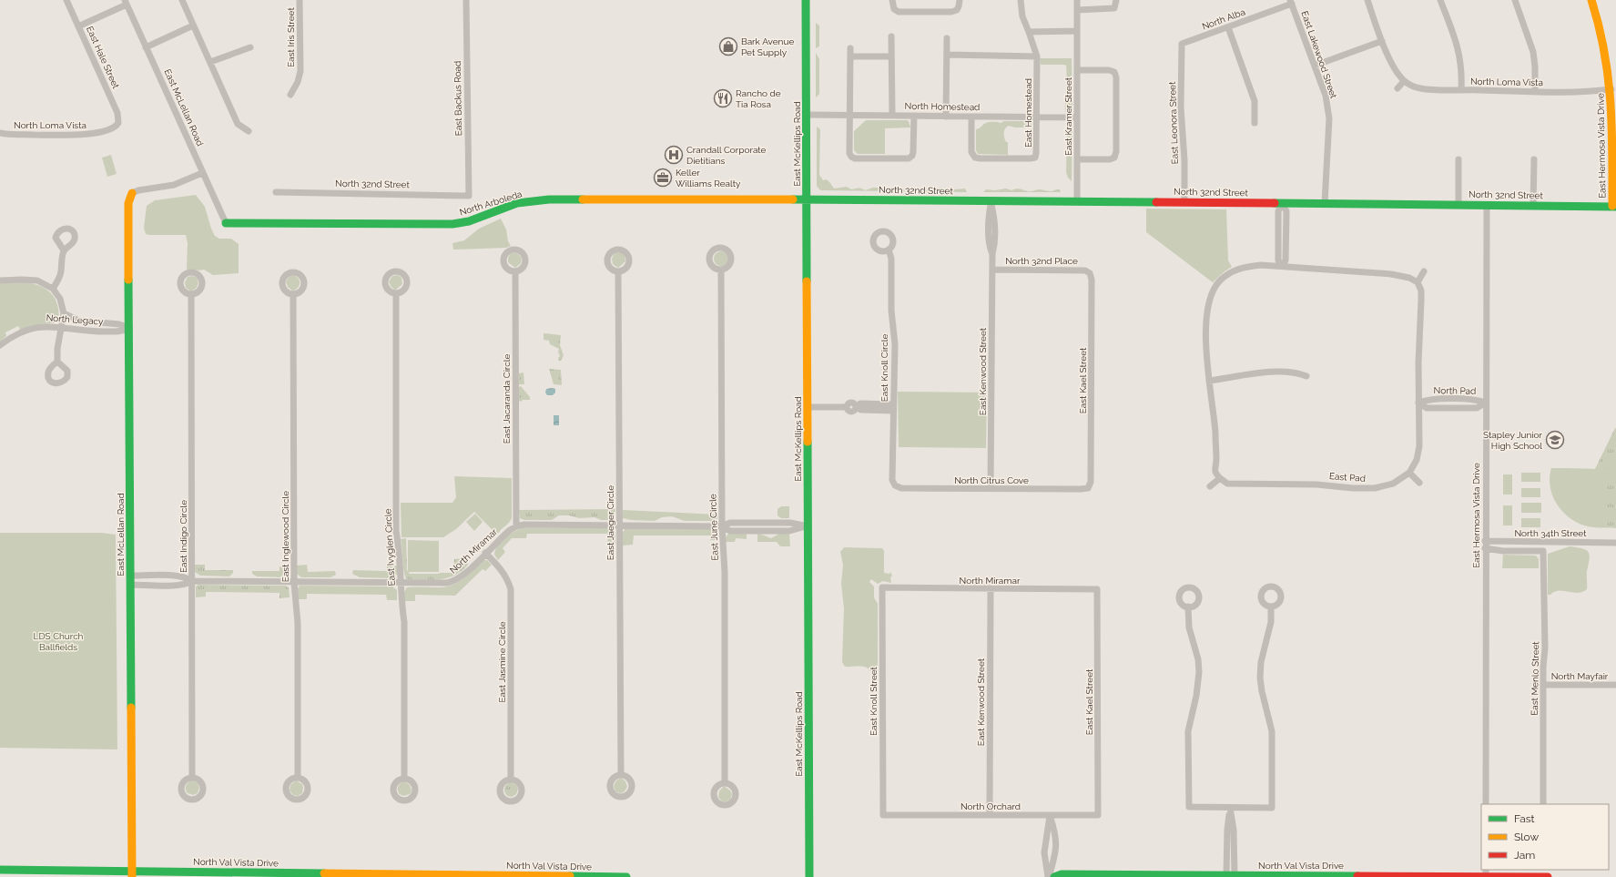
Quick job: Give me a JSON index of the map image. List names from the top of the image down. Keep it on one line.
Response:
{"streets":{"street":["North Alba","East Iris Street","East Lakewood Street","East Hale Street","North Loma Vista","East Backus Road","North Homestead","East McLellan Road","East Homestead","East Kramer Street","East Leonora Street","East McKellips Road","East Hermosa Vista Drive","North 32nd Street","North Arboleda","North 32nd Place","North Legacy","East Knoll Circle","East Kenwood Street","East Kael Street","North Pad","East Jacaranda Circle","East Pad","North Citrus Cove","East Jaeger Circle","East June Circle","North 34th Street","East Indigo Circle","East Inglewood Circle","East Ivyglen Circle","North Miramar","East Jasmine Circle","North Mayfair","East Menlo Street","East Knoll Street","North Orchard","North Val Vista Drive"]},"crossings":[["North Alba","East Lakewood Street"],["North Alba","East Leonora Street"],["East Lakewood Street","North 32nd Street"],["East Hale Street","North Loma Vista"],["North Loma Vista","East Hermosa Vista Drive"],["East Backus Road","North 32nd Street"],["North Homestead","East Homestead"],["North Homestead","East Kramer Street"],["North Homestead","East McKellips Road"],["East McLellan Road","North Arboleda"],["East McLellan Road","North Legacy"],["East McLellan Road","North Miramar"],["East McLellan Road","North Val Vista Drive"],["East Kramer Street","North 32nd Street"],["East Leonora Street","North 32nd Street"],["East McKellips Road","North 32nd Street"],["East McKellips Road","North Arboleda"],["East Hermosa Vista Drive","North 32nd Street"],["East Hermosa Vista Drive","North Pad"],["East Hermosa Vista Drive","North 34th Street"],["East Hermosa Vista Drive","East Menlo Street"],["North 32nd Street","North Arboleda"],["North 32nd Street","East Kenwood Street"],["North 32nd Place","East Kenwood Street"],["North 32nd Place","East Kael Street"],["East Knoll Circle","North Citrus Cove"],["East Kenwood Street","North Citrus Cove"],["East Kenwood Street","North Miramar"],["East Kenwood Street","North Orchard"],["East Kael Street","North Citrus Cove"],["East Kael Street","North Miramar"],["East Kael Street","North Orchard"],["East Jacaranda Circle","North Miramar"],["East Indigo Circle","North Miramar"],["East Inglewood Circle","North Miramar"],["East Ivyglen Circle","North Miramar"],["North Miramar","East Jasmine Circle"],["North Miramar","East Knoll Street"],["North Mayfair","East Menlo Street"],["East Knoll Street","North Orchard"]],"parks":["LDS Church Ballfields"],"places":{"shop":["Bark Avenue Pet Supply"],"restaurant":["Rancho de Tia Rosa"],"hospital":["Crandall Corporate Dietitians"],"office":["Keller Williams Realty"],"school or university":["Stapley Junior High School"]},"legend":["Fast","Slow","Jam"]}
